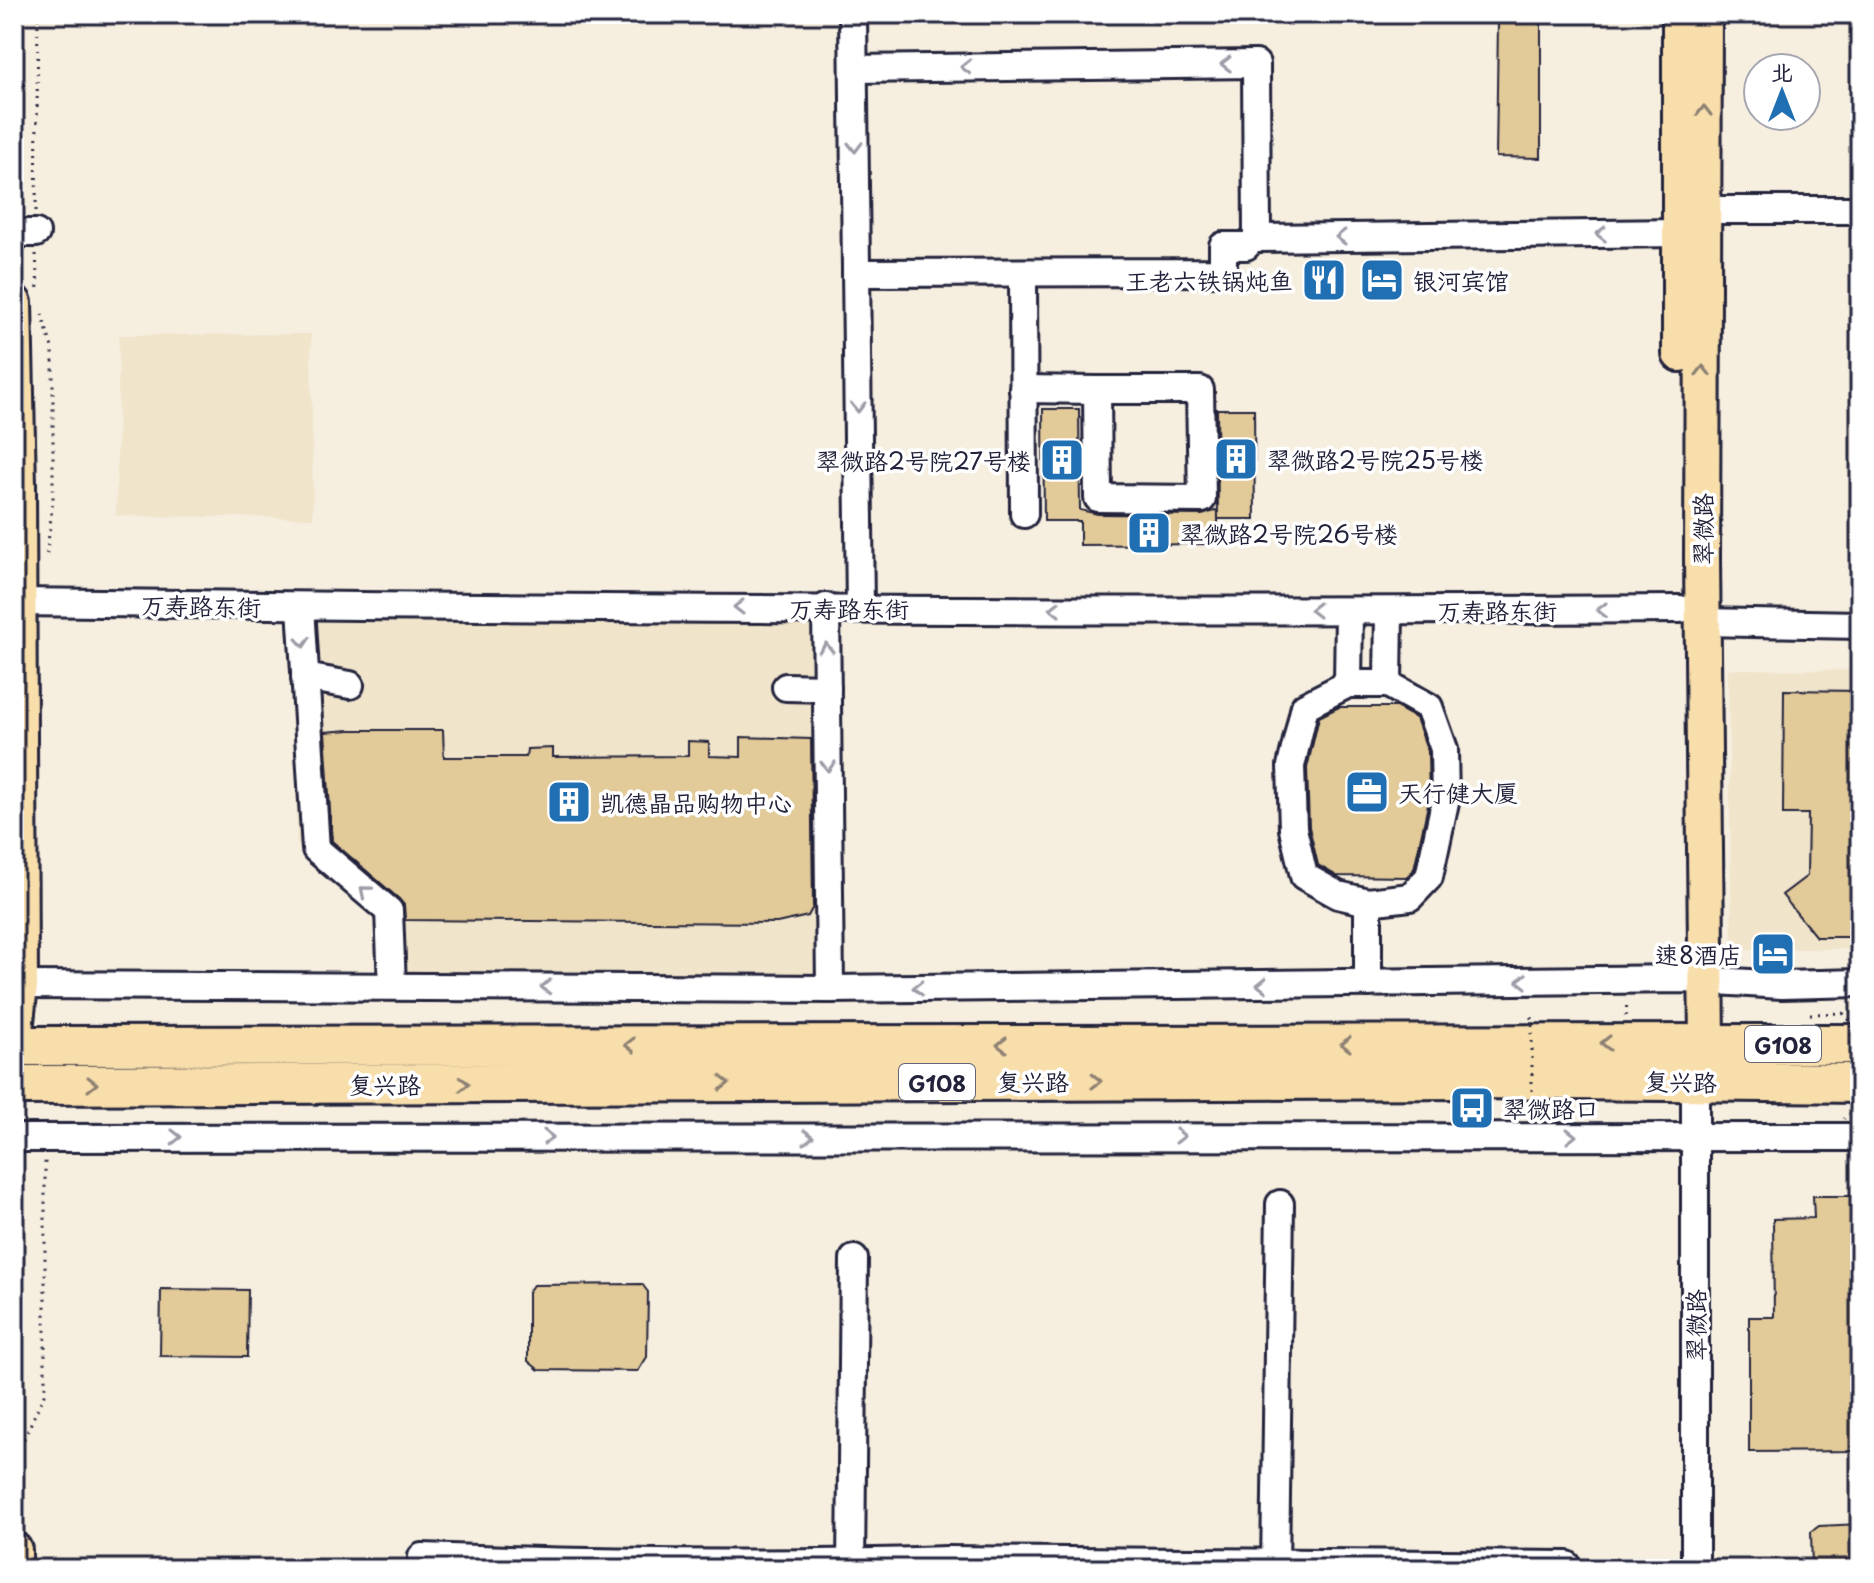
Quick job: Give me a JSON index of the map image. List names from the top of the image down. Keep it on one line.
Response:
{"streets":{"highway":["G108","复兴路"],"main road":["翠微路"],"street":["万寿路东街"]},"crossings":[["翠微路","万寿路东街"],["翠微路","复兴路"]],"one_way":["万寿路东街"],"places":{"restaurant":["王老六铁锅炖鱼"],"hotel":["银河宾馆","速8酒店"],"building":["翠微路2号院25号楼","翠微路2号院27号楼","翠微路2号院26号楼","凯德晶品购物中心"],"office":["天行健大厦"],"bus stop":["翠微路口"]},"north":"top"}
